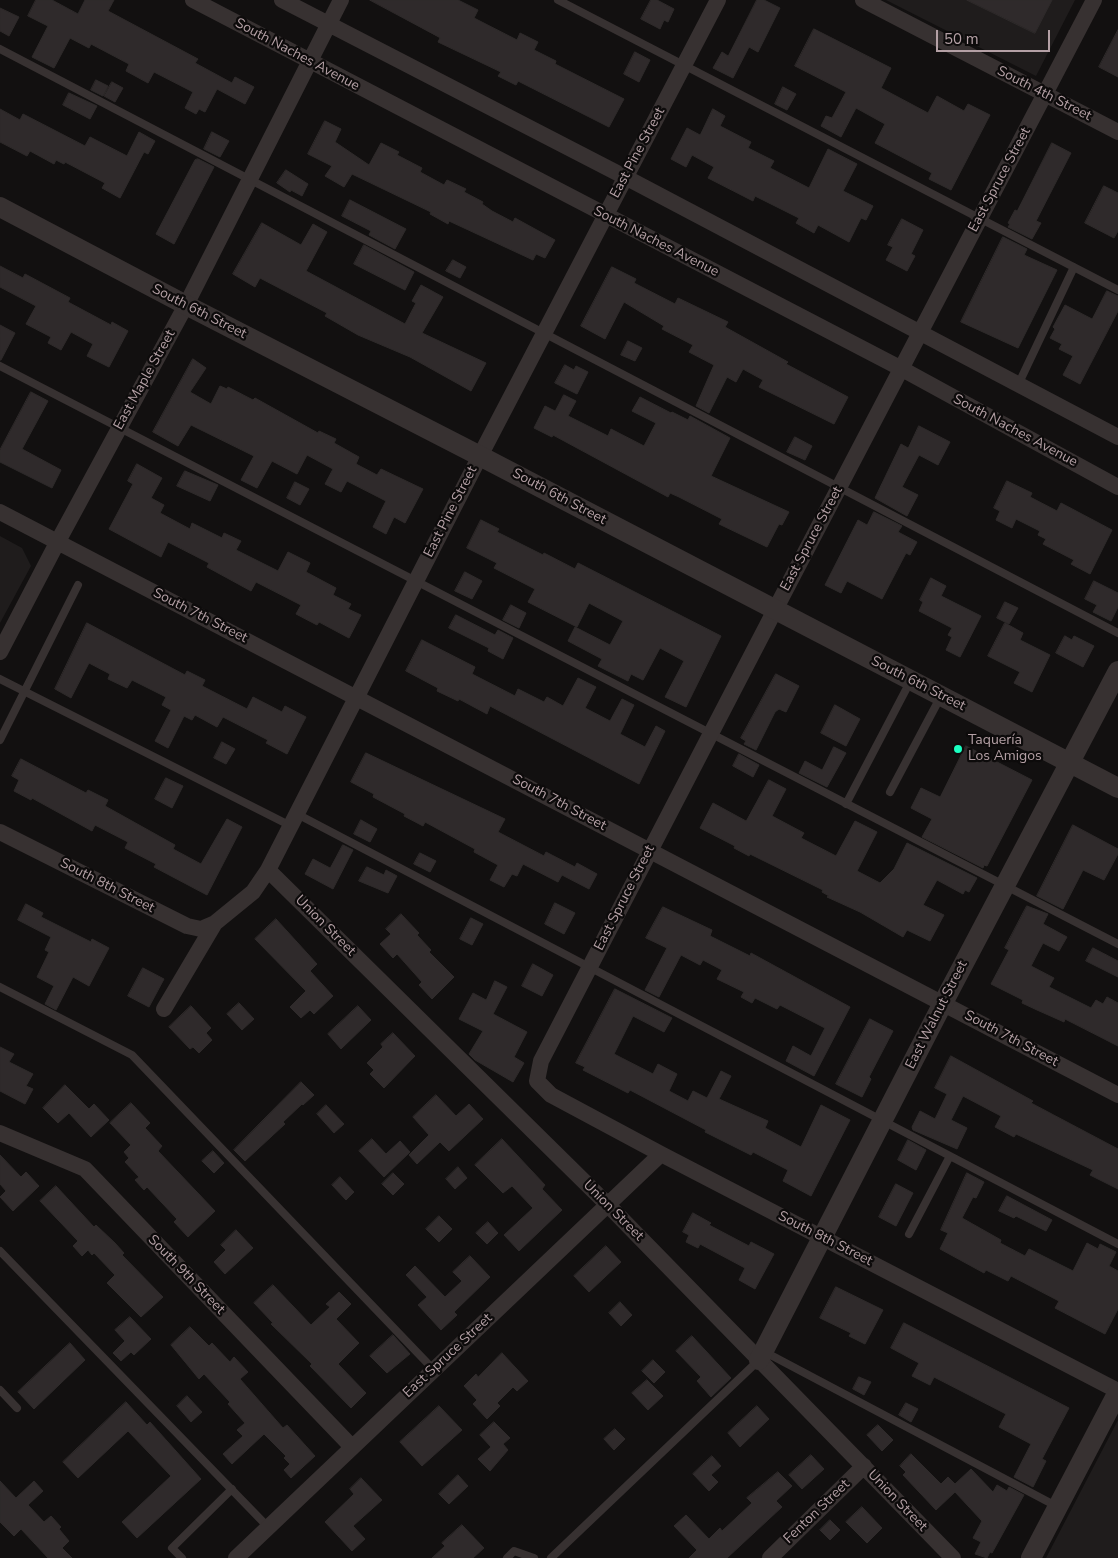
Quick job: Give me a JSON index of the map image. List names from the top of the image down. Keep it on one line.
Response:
{"streets":{"street":["South Naches Avenue","South 4th Street","East Pine Street","East Spruce Street","South 6th Street","East Maple Street","South 7th Street","South 8th Street","Union Street","East Walnut Street","South 9th Street","Fenton Street"]},"crossings":[["South Naches Avenue","East Pine Street"],["South Naches Avenue","East Spruce Street"],["South Naches Avenue","East Maple Street"],["South 4th Street","East Spruce Street"],["East Pine Street","South 6th Street"],["East Pine Street","South 7th Street"],["East Pine Street","South 8th Street"],["East Pine Street","Union Street"],["East Spruce Street","South 6th Street"],["East Spruce Street","South 7th Street"],["East Spruce Street","South 8th Street"],["East Spruce Street","Union Street"],["East Spruce Street","South 9th Street"],["South 6th Street","East Maple Street"],["South 6th Street","East Walnut Street"],["East Maple Street","South 7th Street"],["South 7th Street","East Walnut Street"],["South 8th Street","East Walnut Street"],["Union Street","East Walnut Street"],["Union Street","Fenton Street"]],"places":["Taquería Los Amigos"],"scale_bar":"50 m"}
